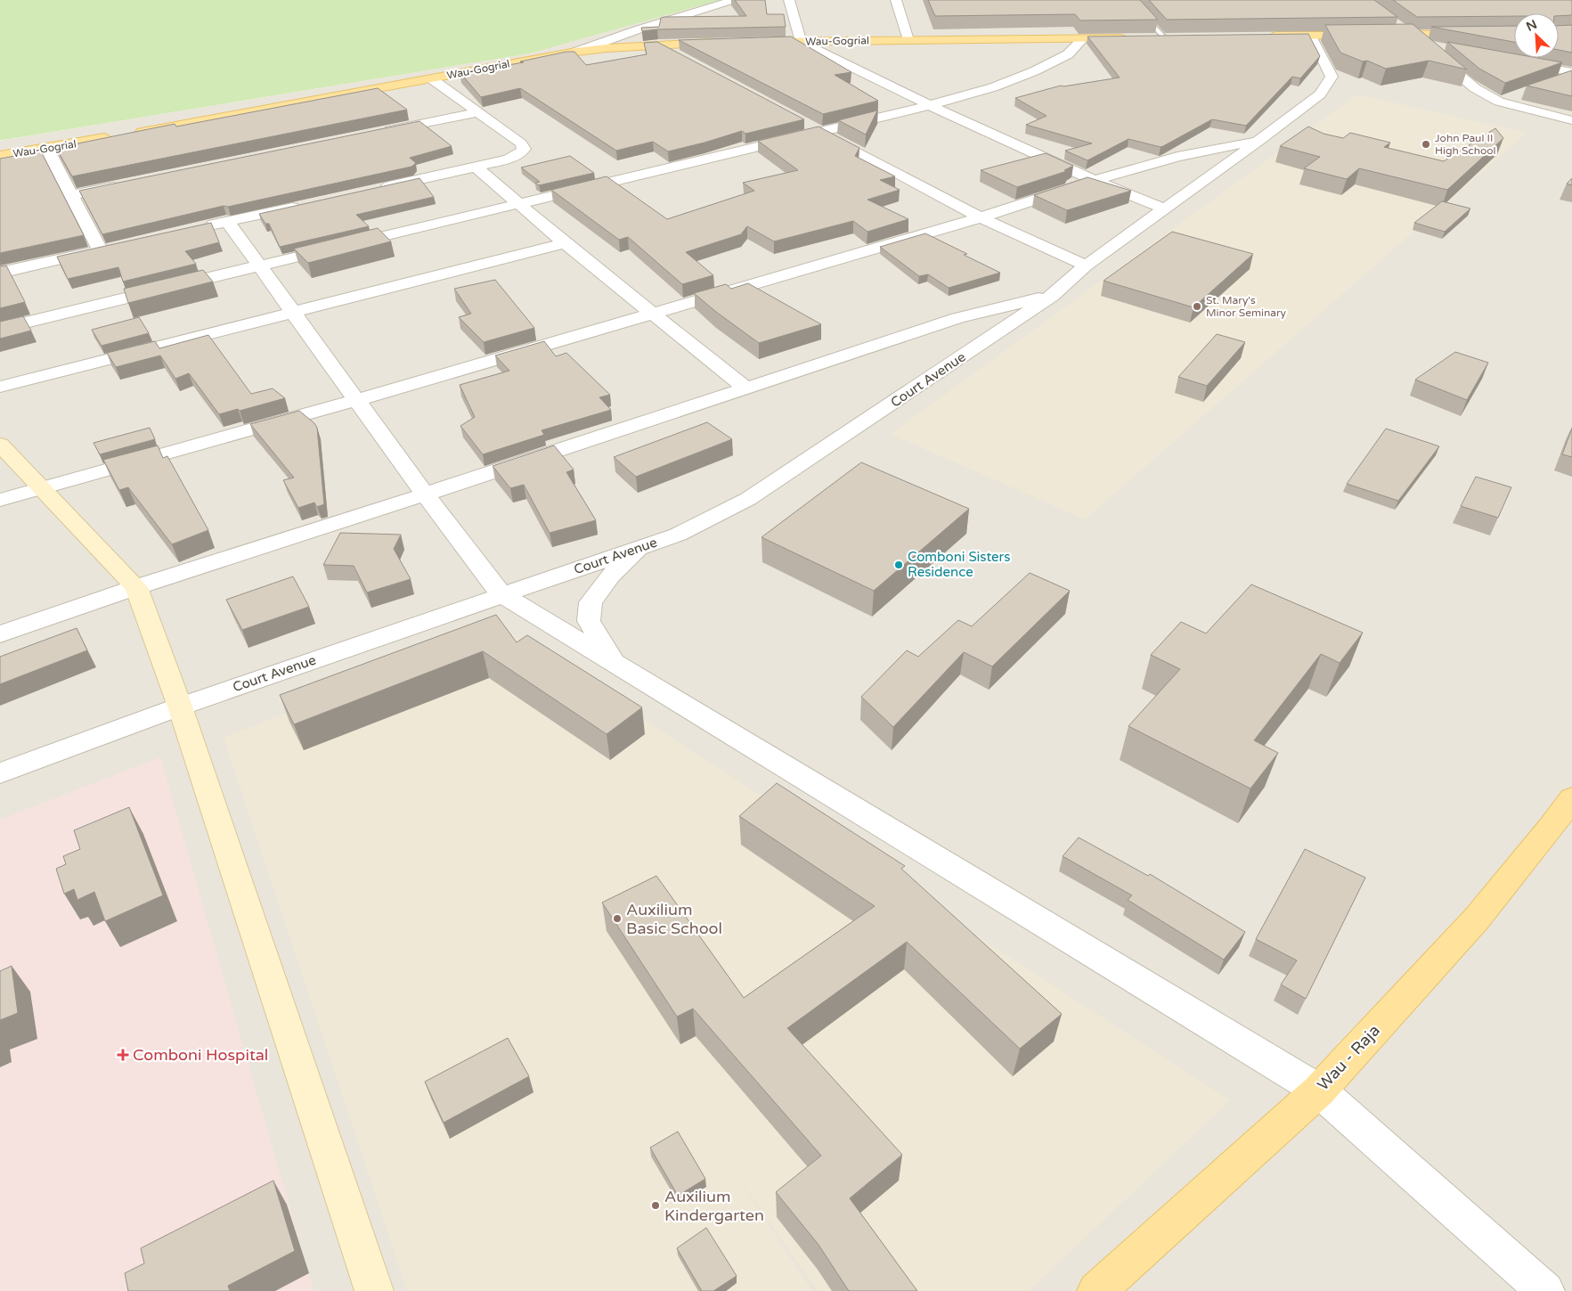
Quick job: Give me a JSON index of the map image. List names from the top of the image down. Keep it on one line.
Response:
{"streets":{"main road":["Wau-Gogrial","Wau - Raja"],"street":["Court Avenue"]},"places":{"other":["John Paul II High School","St. Mary's Minor Seminary","Comboni Sisters Residence","Auxilium Basic School","Auxilium Kindergarten"],"health":["Comboni Hospital"]},"north":"top left"}
